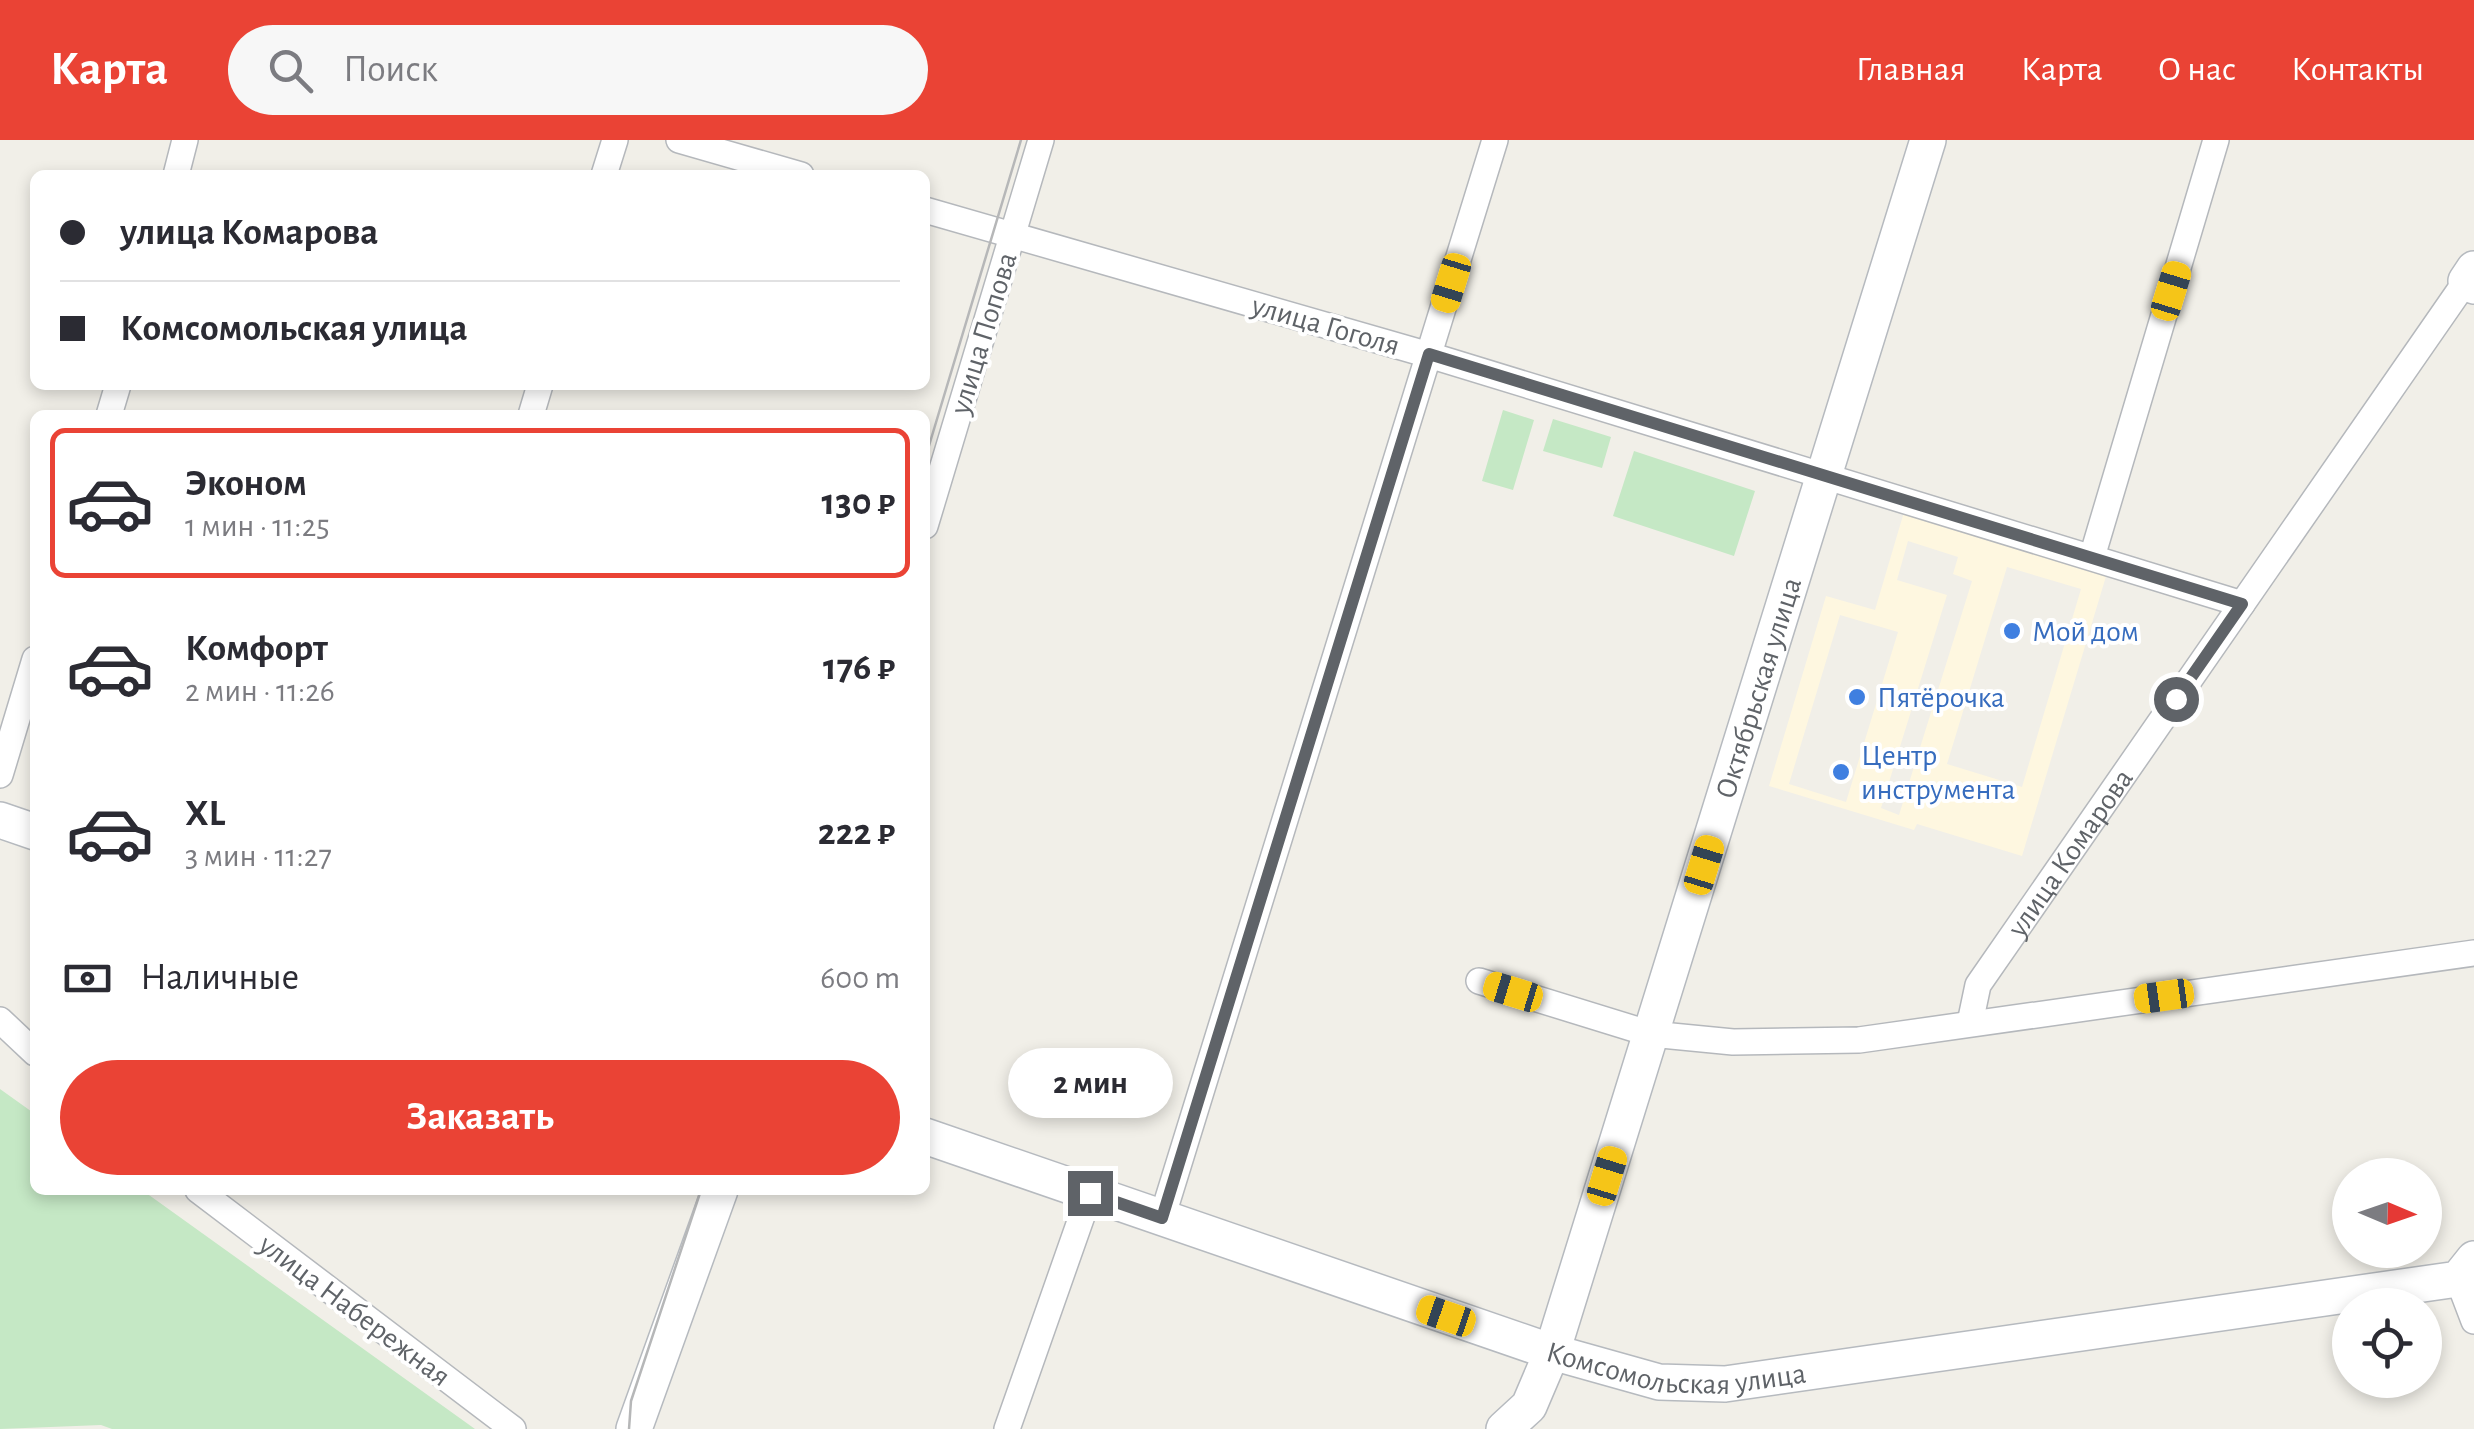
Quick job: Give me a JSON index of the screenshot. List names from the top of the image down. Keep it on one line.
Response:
{"streets":{"main road":["Октябрьская улица","Комсомольская улица"],"street":["улица Гоголя","улица Попова","улица Комарова","улица Набережная"]},"crossings":[["улица Гоголя","улица Попова"],["улица Гоголя","Октябрьская улица"],["улица Гоголя","улица Комарова"],["Октябрьская улица","Комсомольская улица"]],"places":["Мой дом","Пятёрочка","Центр инструмента"],"north":"right","page":{"header":"Карта","search":"Поиск","nav":["Главная","Карта","О нас","Контакты"],"banner":["улица Комарова","Комсомольская улица"],"list":[{"name":"Эконом","note":"1 мин · 11:25","value":"130 ₽"},{"name":"Комфорт","note":"2 мин · 11:26","value":"176 ₽"},{"name":"XL","note":"3 мин · 11:27","value":"222 ₽"}],"pay":["Наличные","600 m"],"buttons":"Заказать","bubble":"2 мин"}}
